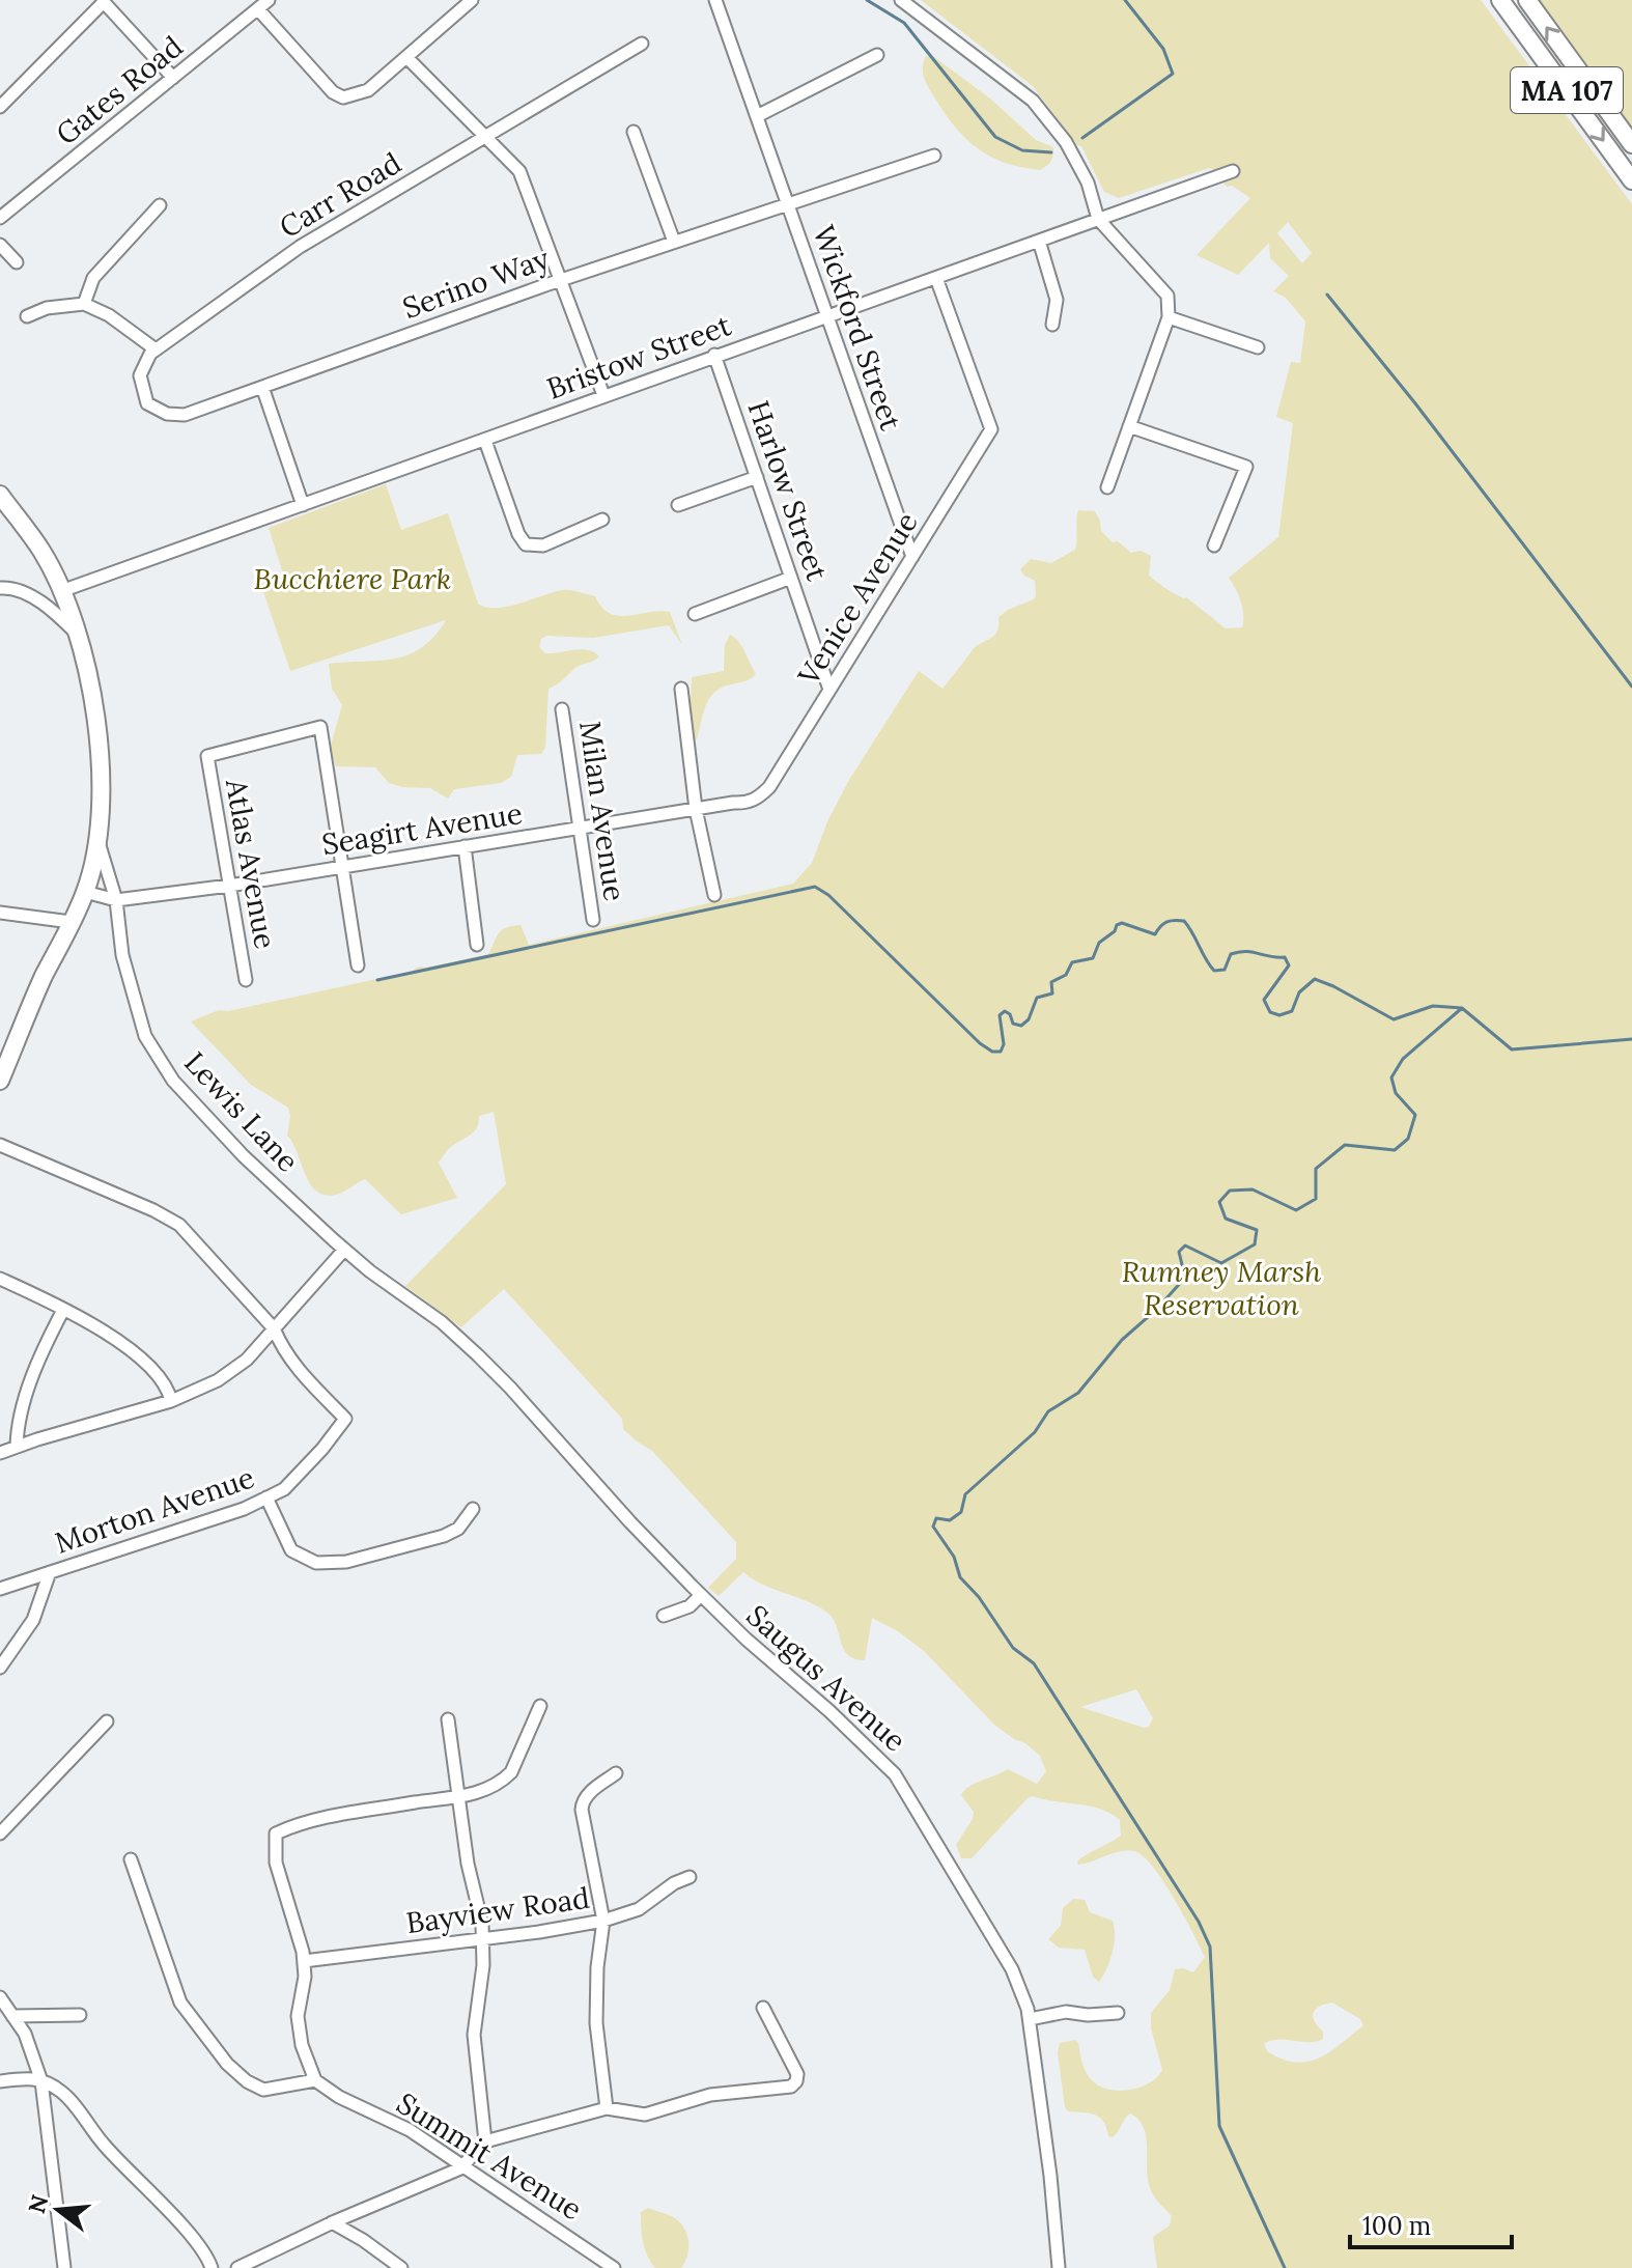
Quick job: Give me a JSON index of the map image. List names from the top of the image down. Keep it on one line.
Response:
{"streets":{"main road":["MA 107"],"street":["Gates Road","Carr Road","Serino Way","Wickford Street","Bristow Street","Harlow Street","Venice Avenue","Milan Avenue","Seagirt Avenue","Atlas Avenue","Lewis Lane","Morton Avenue","Saugus Avenue","Bayview Road","Summit Avenue"]},"crossings":[["Carr Road","Serino Way"],["Serino Way","Wickford Street"],["Wickford Street","Bristow Street"],["Wickford Street","Venice Avenue"],["Bristow Street","Harlow Street"],["Bristow Street","Venice Avenue"],["Harlow Street","Venice Avenue"],["Venice Avenue","Seagirt Avenue"],["Milan Avenue","Seagirt Avenue"],["Seagirt Avenue","Atlas Avenue"],["Seagirt Avenue","Lewis Lane"],["Lewis Lane","Saugus Avenue"]],"parks":["Bucchiere Park","Rumney Marsh Reservation"],"scale_bar":"100 m","north":"left"}
